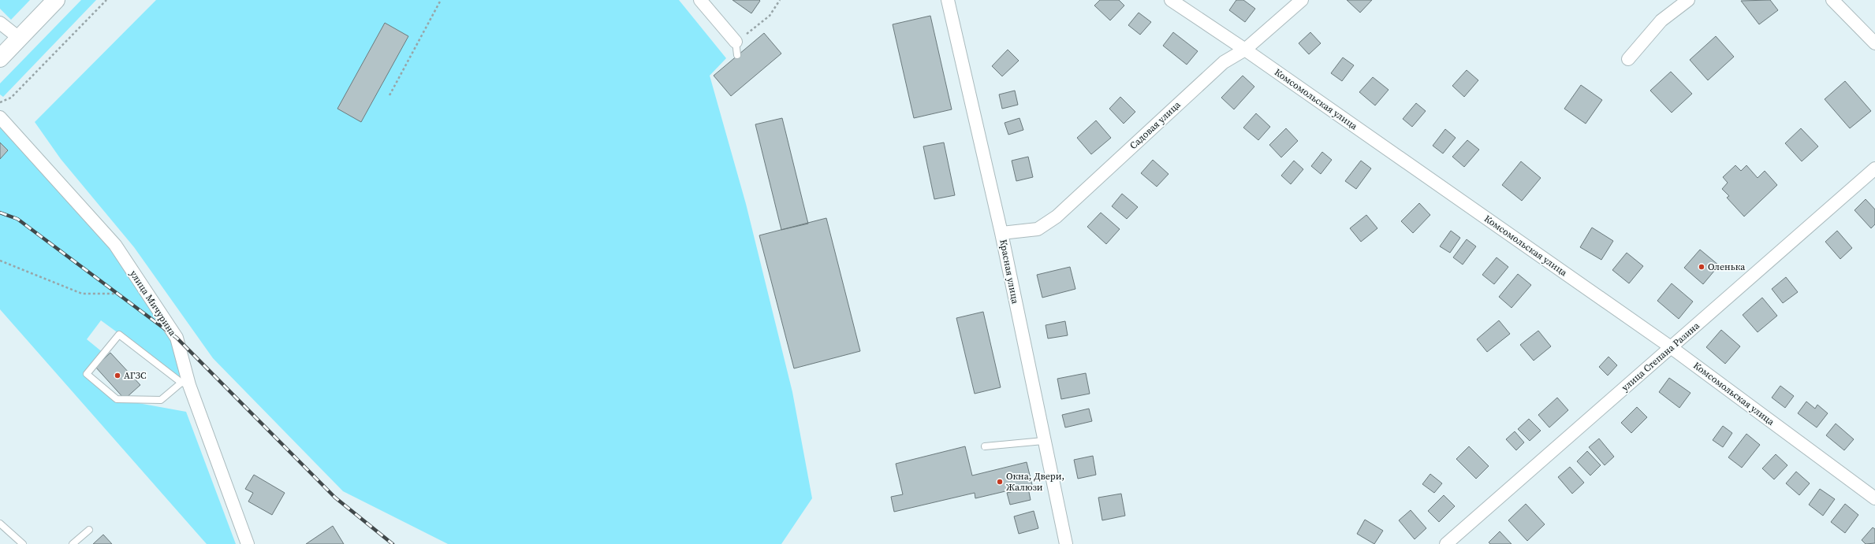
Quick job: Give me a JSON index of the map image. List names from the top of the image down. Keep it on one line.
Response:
{"streets":{"street":["Комсомольская улица","Садовая улица","Красная улица","улица Мичурина","улица Степана Разина"]},"crossings":[["Комсомольская улица","Садовая улица"],["Комсомольская улица","улица Степана Разина"],["Садовая улица","Красная улица"]],"places":["Оленька","АГЗС","Окна, Двери, Жалюзи"]}
